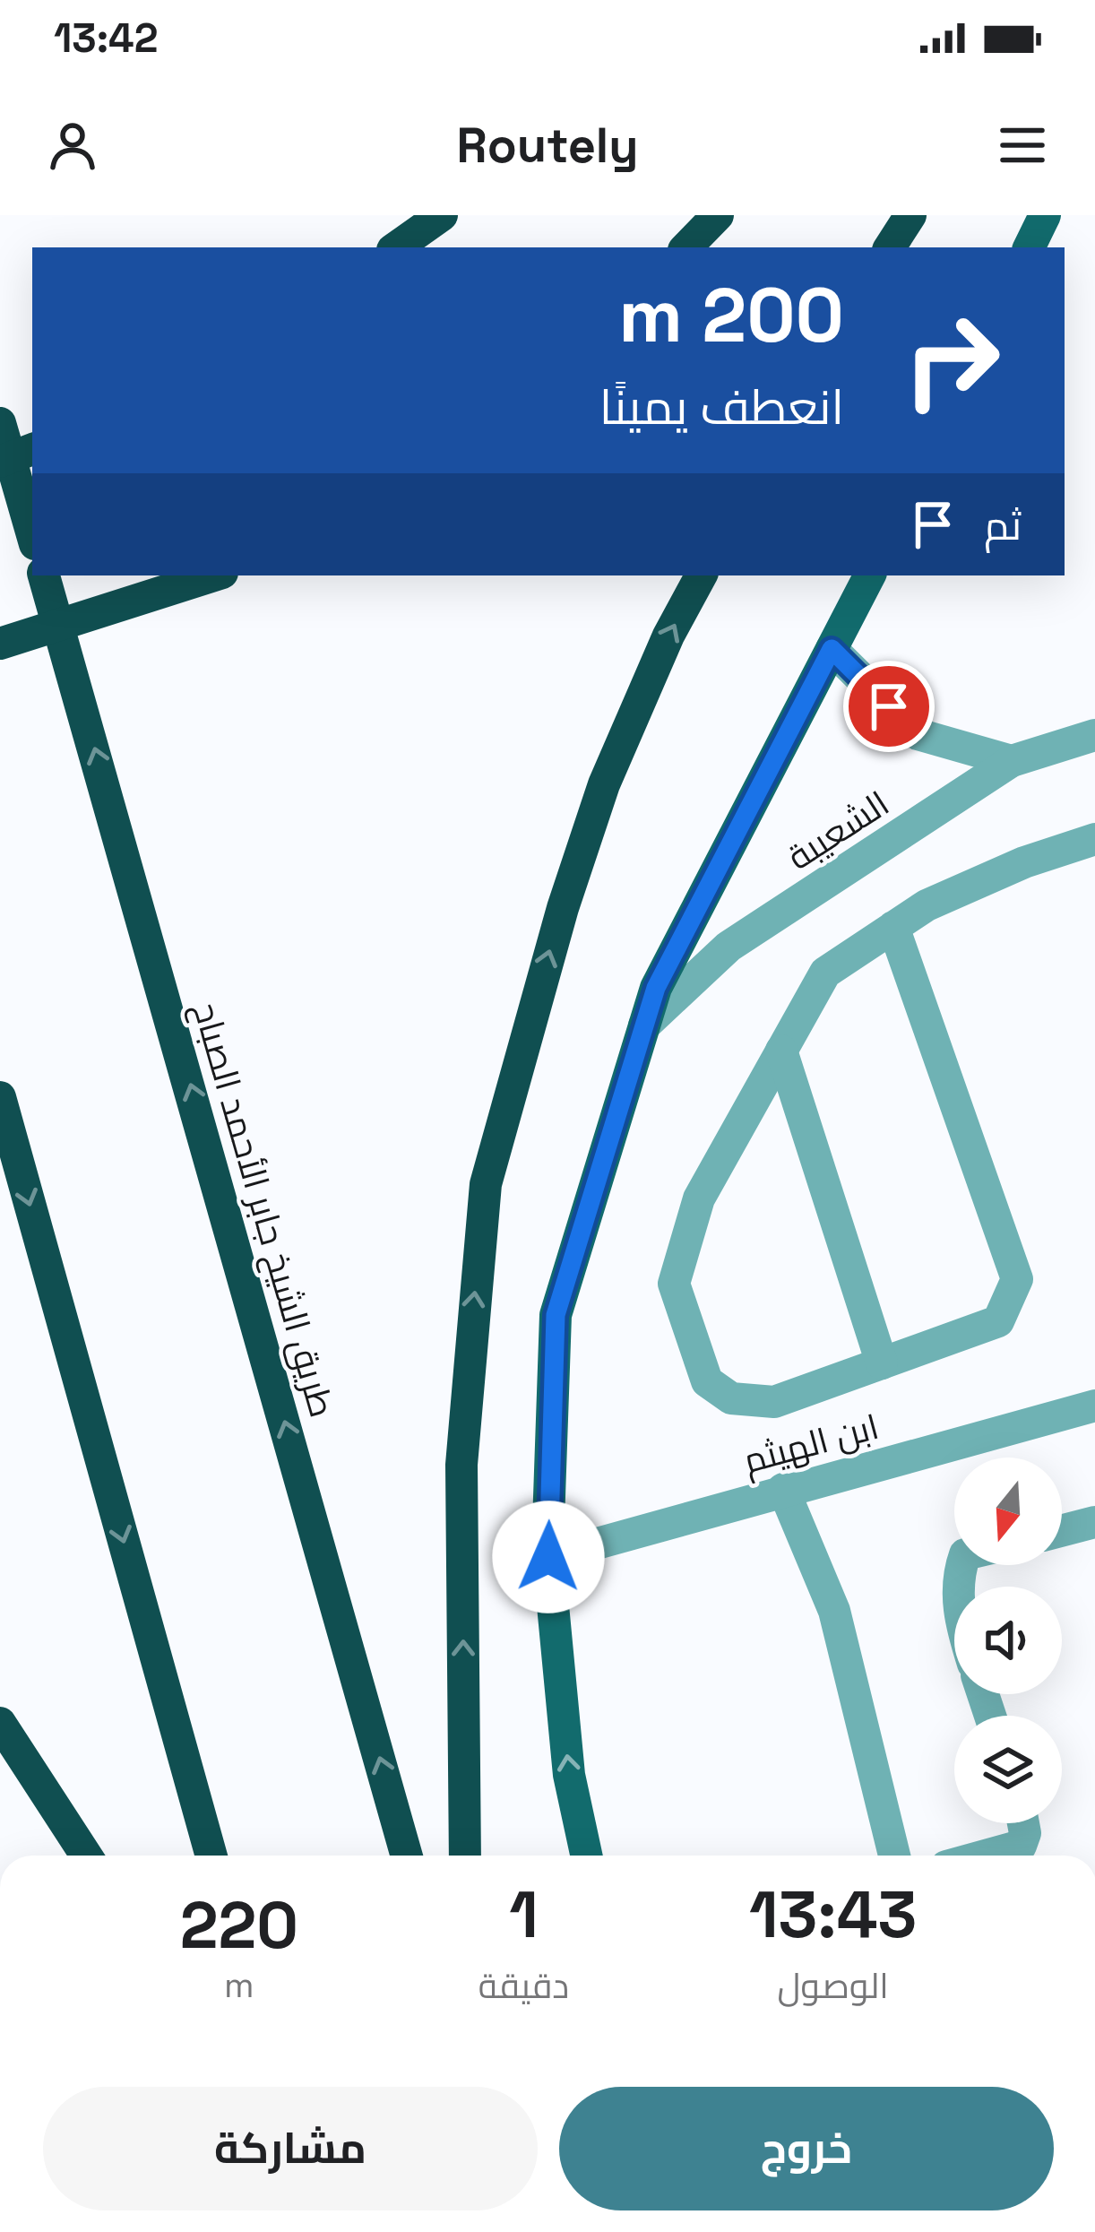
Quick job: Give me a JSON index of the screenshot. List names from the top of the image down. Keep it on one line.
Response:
{"streets":{"highway":["طريق الشيخ جابر الأحمد الصباح"],"street":["الشعيبة","ابن الهيثم"]},"north":"bottom","page":{"status":"13:42","header":"Routely","turn":["200 m","انعطف يمينًا"],"then":"ثم","eta":["13:43","الوصول","1","دقيقة","220","m"],"buttons":["خروج","مشاركة"]}}
